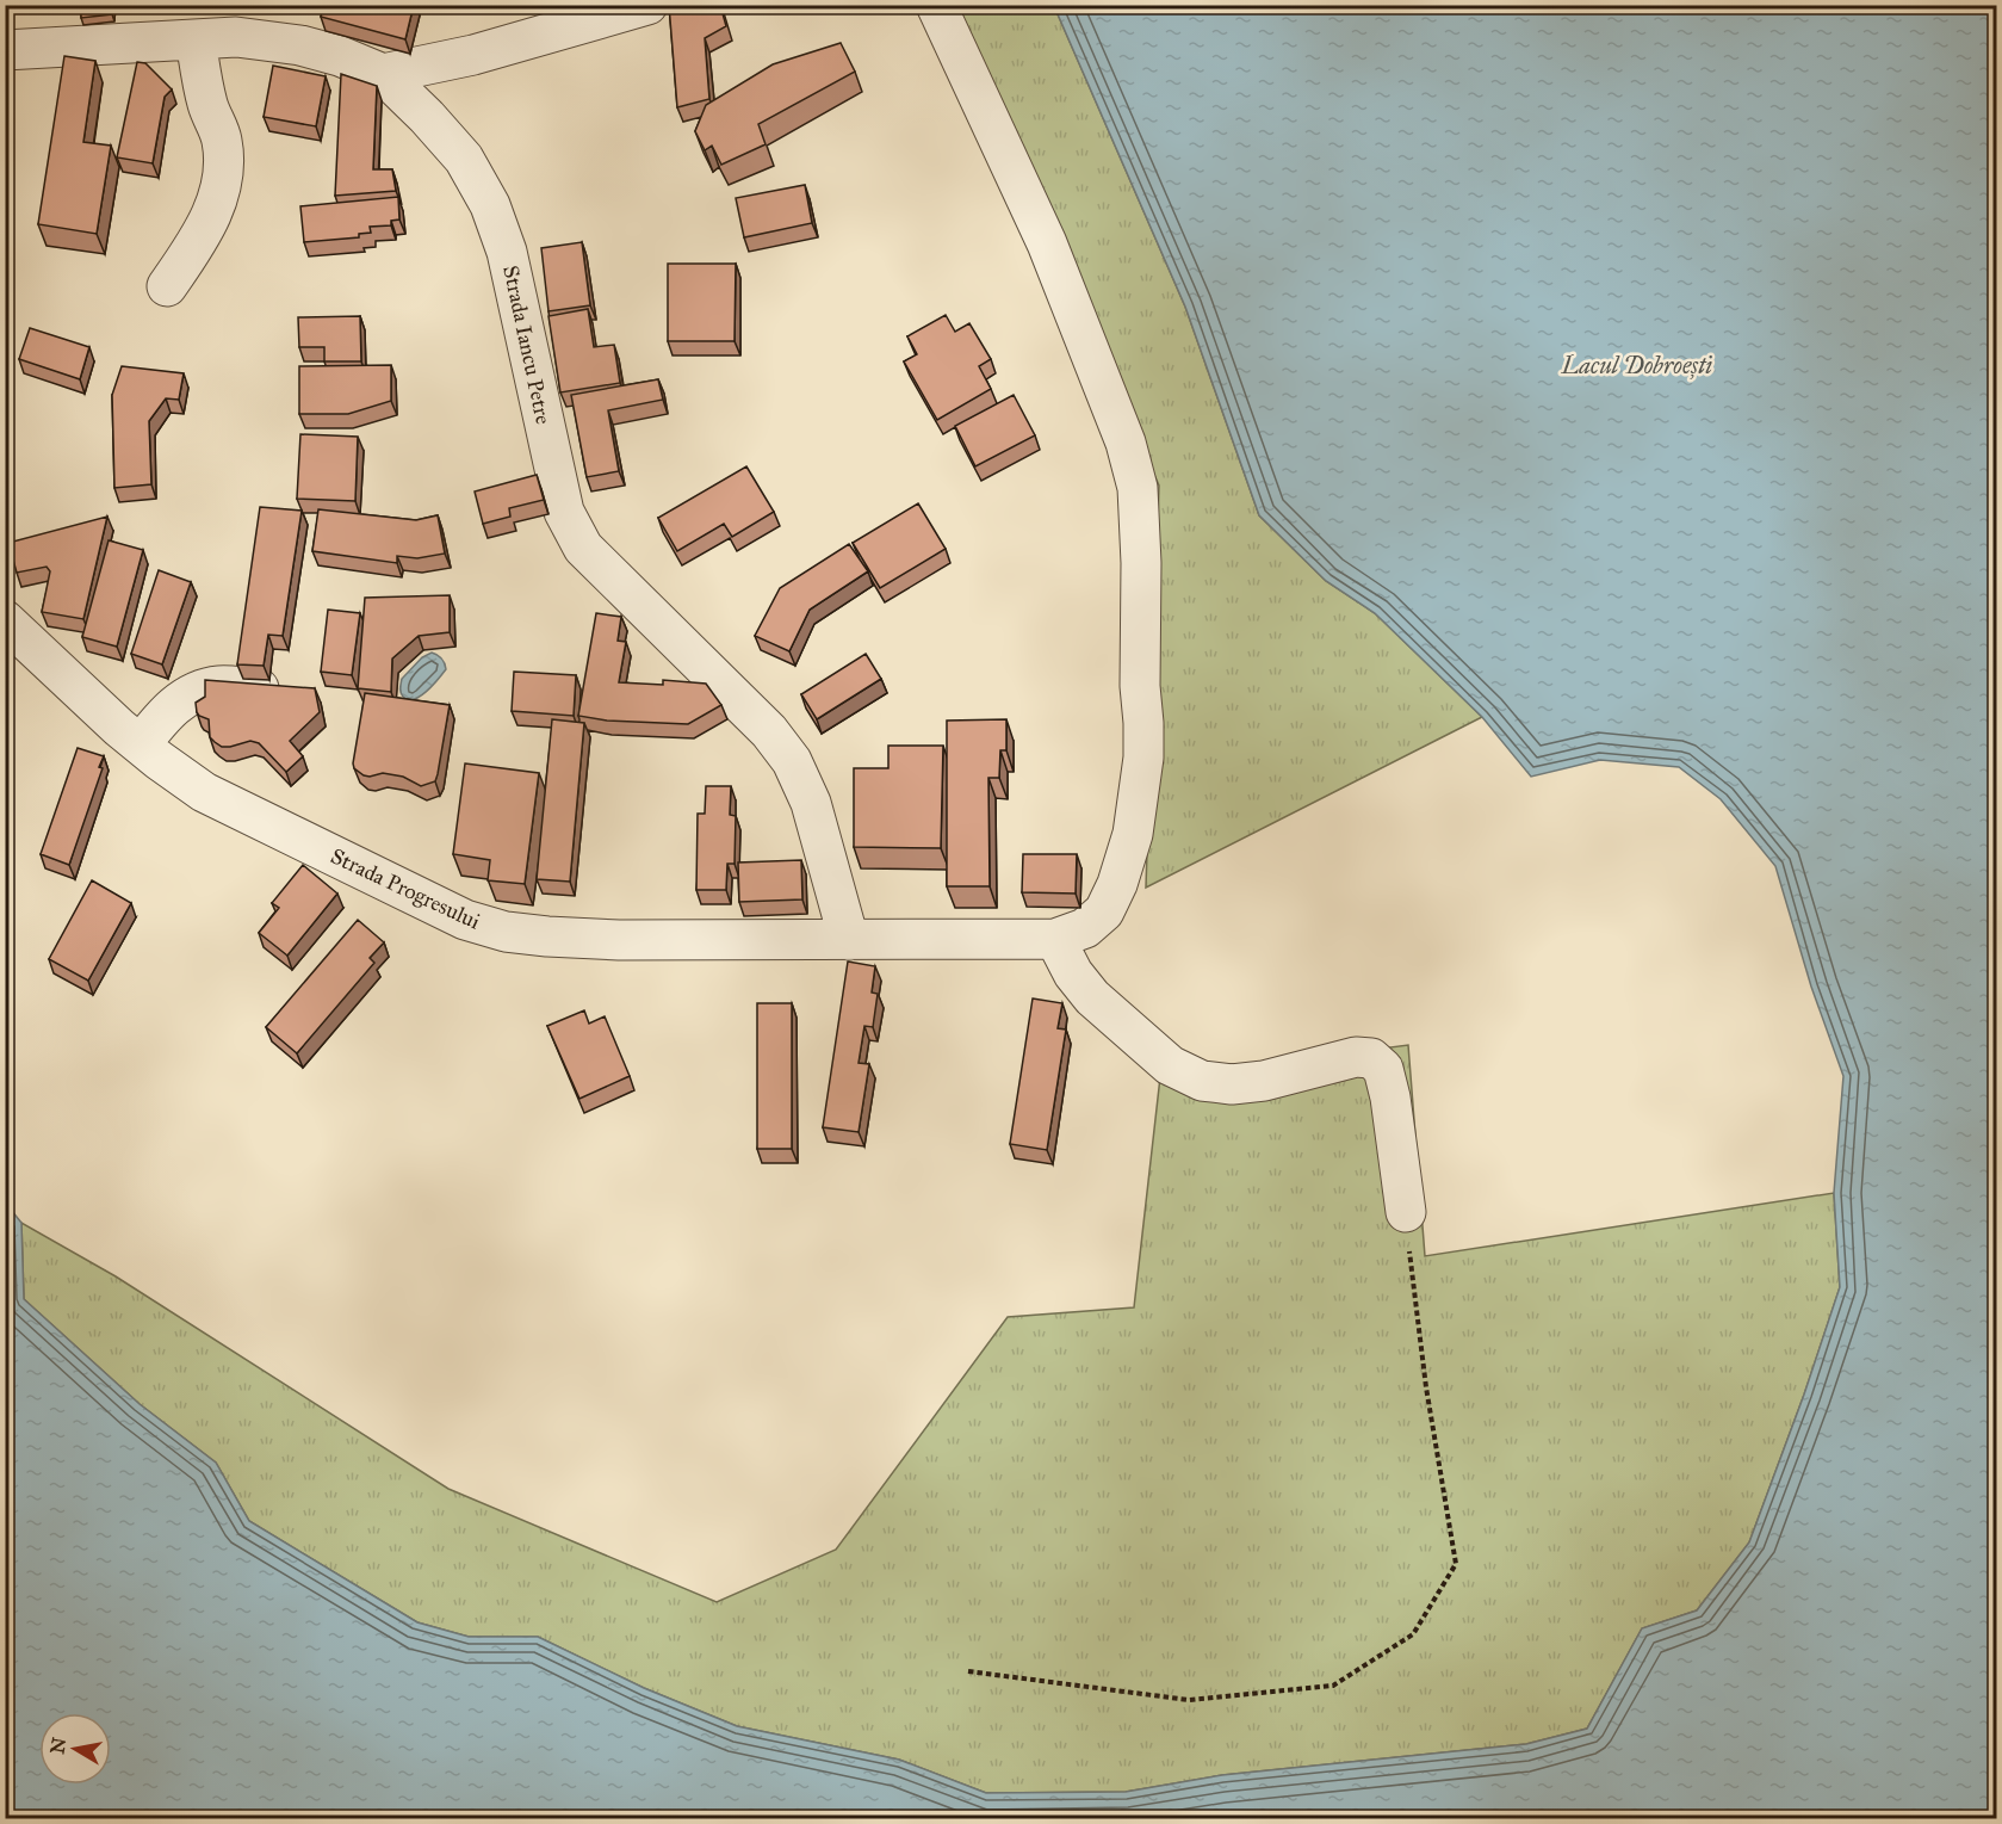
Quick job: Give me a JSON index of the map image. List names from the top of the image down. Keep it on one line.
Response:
{"streets":{"street":["Strada Iancu Petre","Strada Progresului"]},"crossings":[["Strada Iancu Petre","Strada Progresului"]],"water":["Lacul Dobroești"],"north":"left"}
